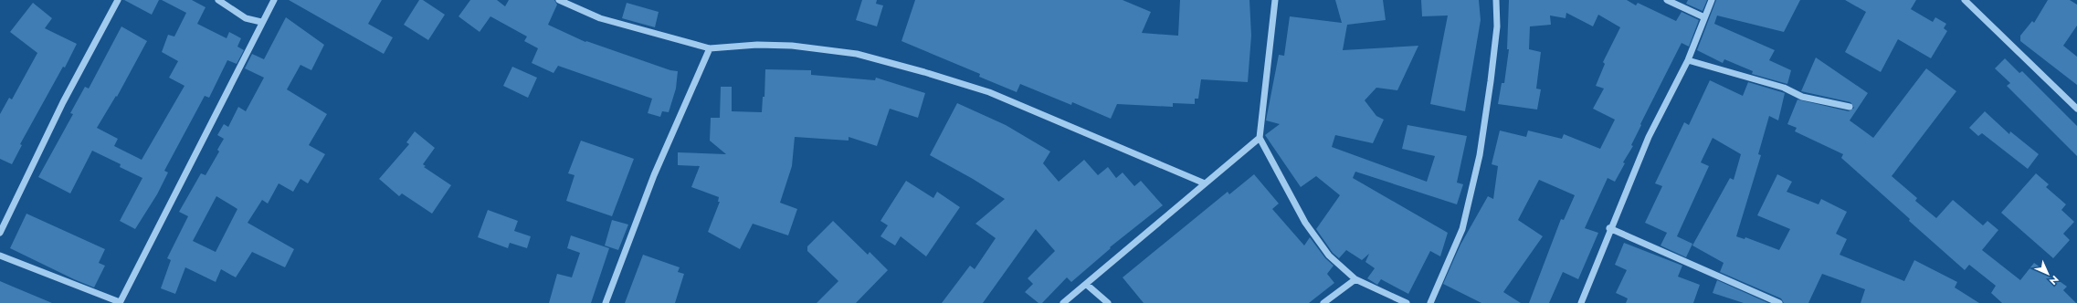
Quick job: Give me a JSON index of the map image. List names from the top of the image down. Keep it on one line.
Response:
{"north":"bottom right"}
